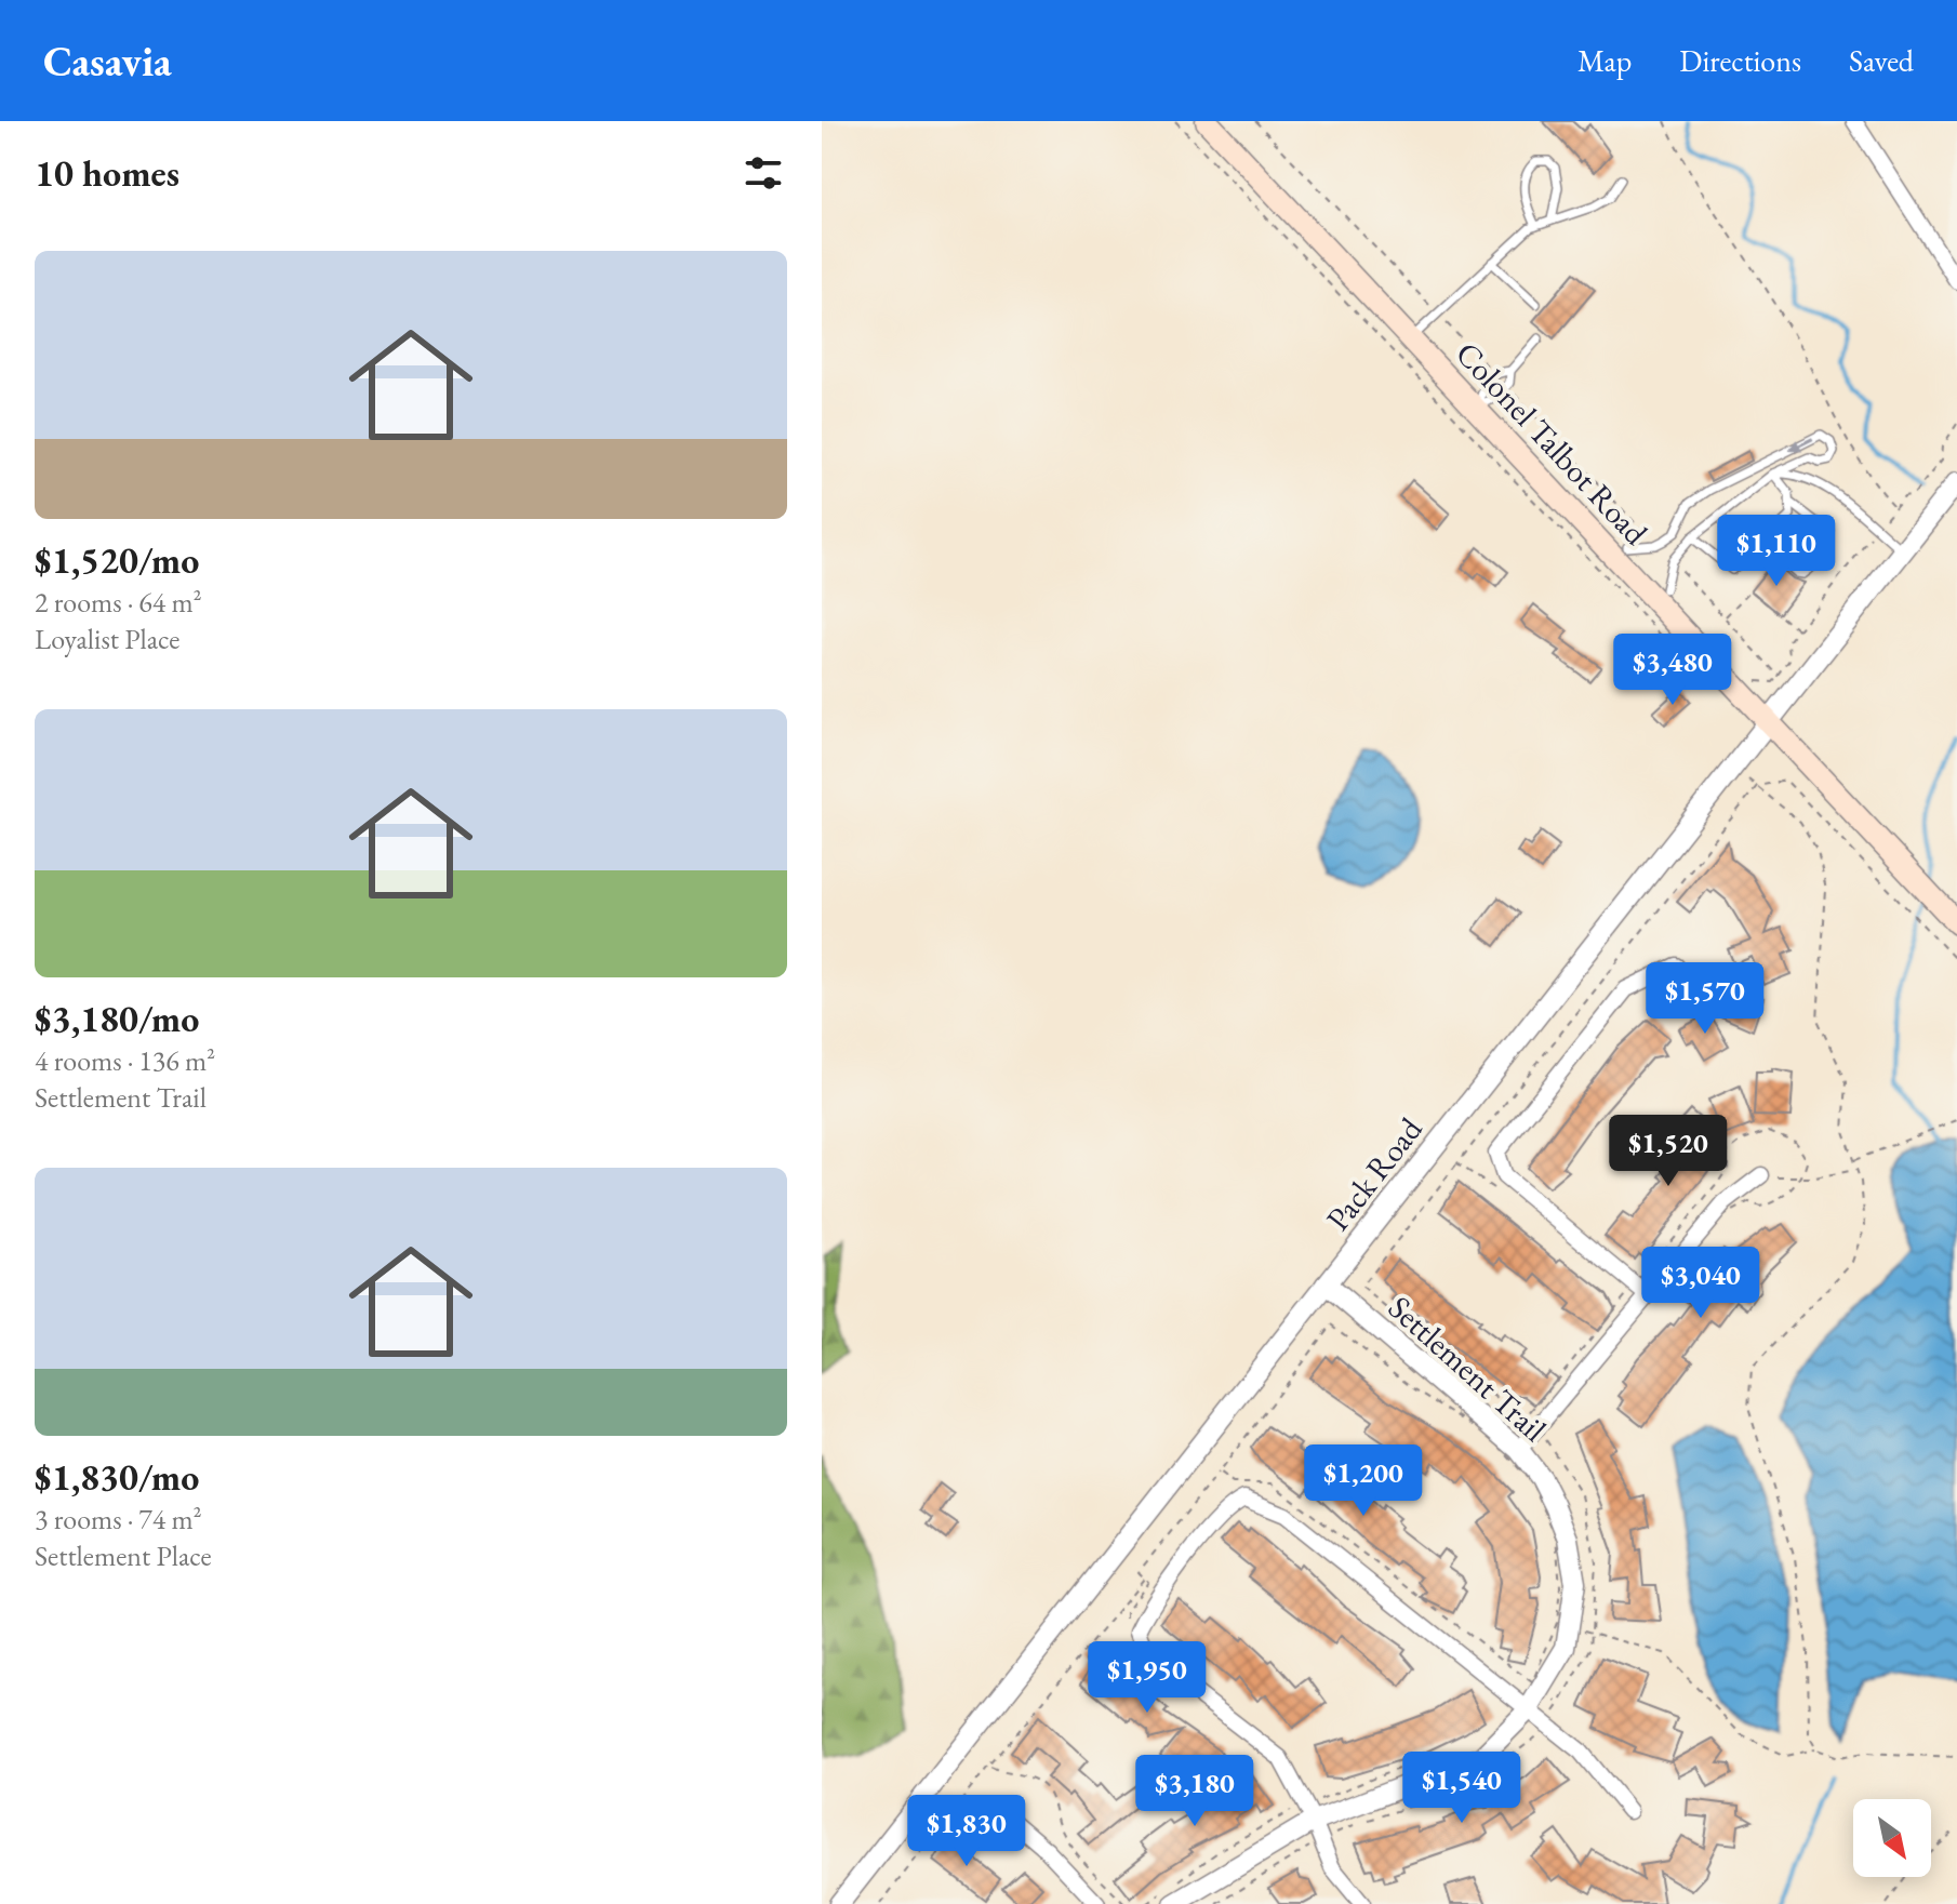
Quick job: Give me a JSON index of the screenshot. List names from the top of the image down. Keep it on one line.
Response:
{"streets":{"main road":["Colonel Talbot Road"],"street":["Pack Road","Settlement Trail"]},"crossings":[["Colonel Talbot Road","Pack Road"],["Pack Road","Settlement Trail"]],"north":"bottom right","page":{"header":"Casavia","nav":["Map","Directions","Saved"],"heading":"10 homes","list":[{"name":"$1,520/mo","note":"2 rooms · 64 m² · Loyalist Place"},{"name":"$3,180/mo","note":"4 rooms · 136 m² · Settlement Trail"},{"name":"$1,830/mo","note":"3 rooms · 74 m² · Settlement Place"}],"price":["$1,110","$3,480","$1,570","$1,520","$3,040","$1,200","$1,950","$1,540","$3,180","$1,830"]}}
